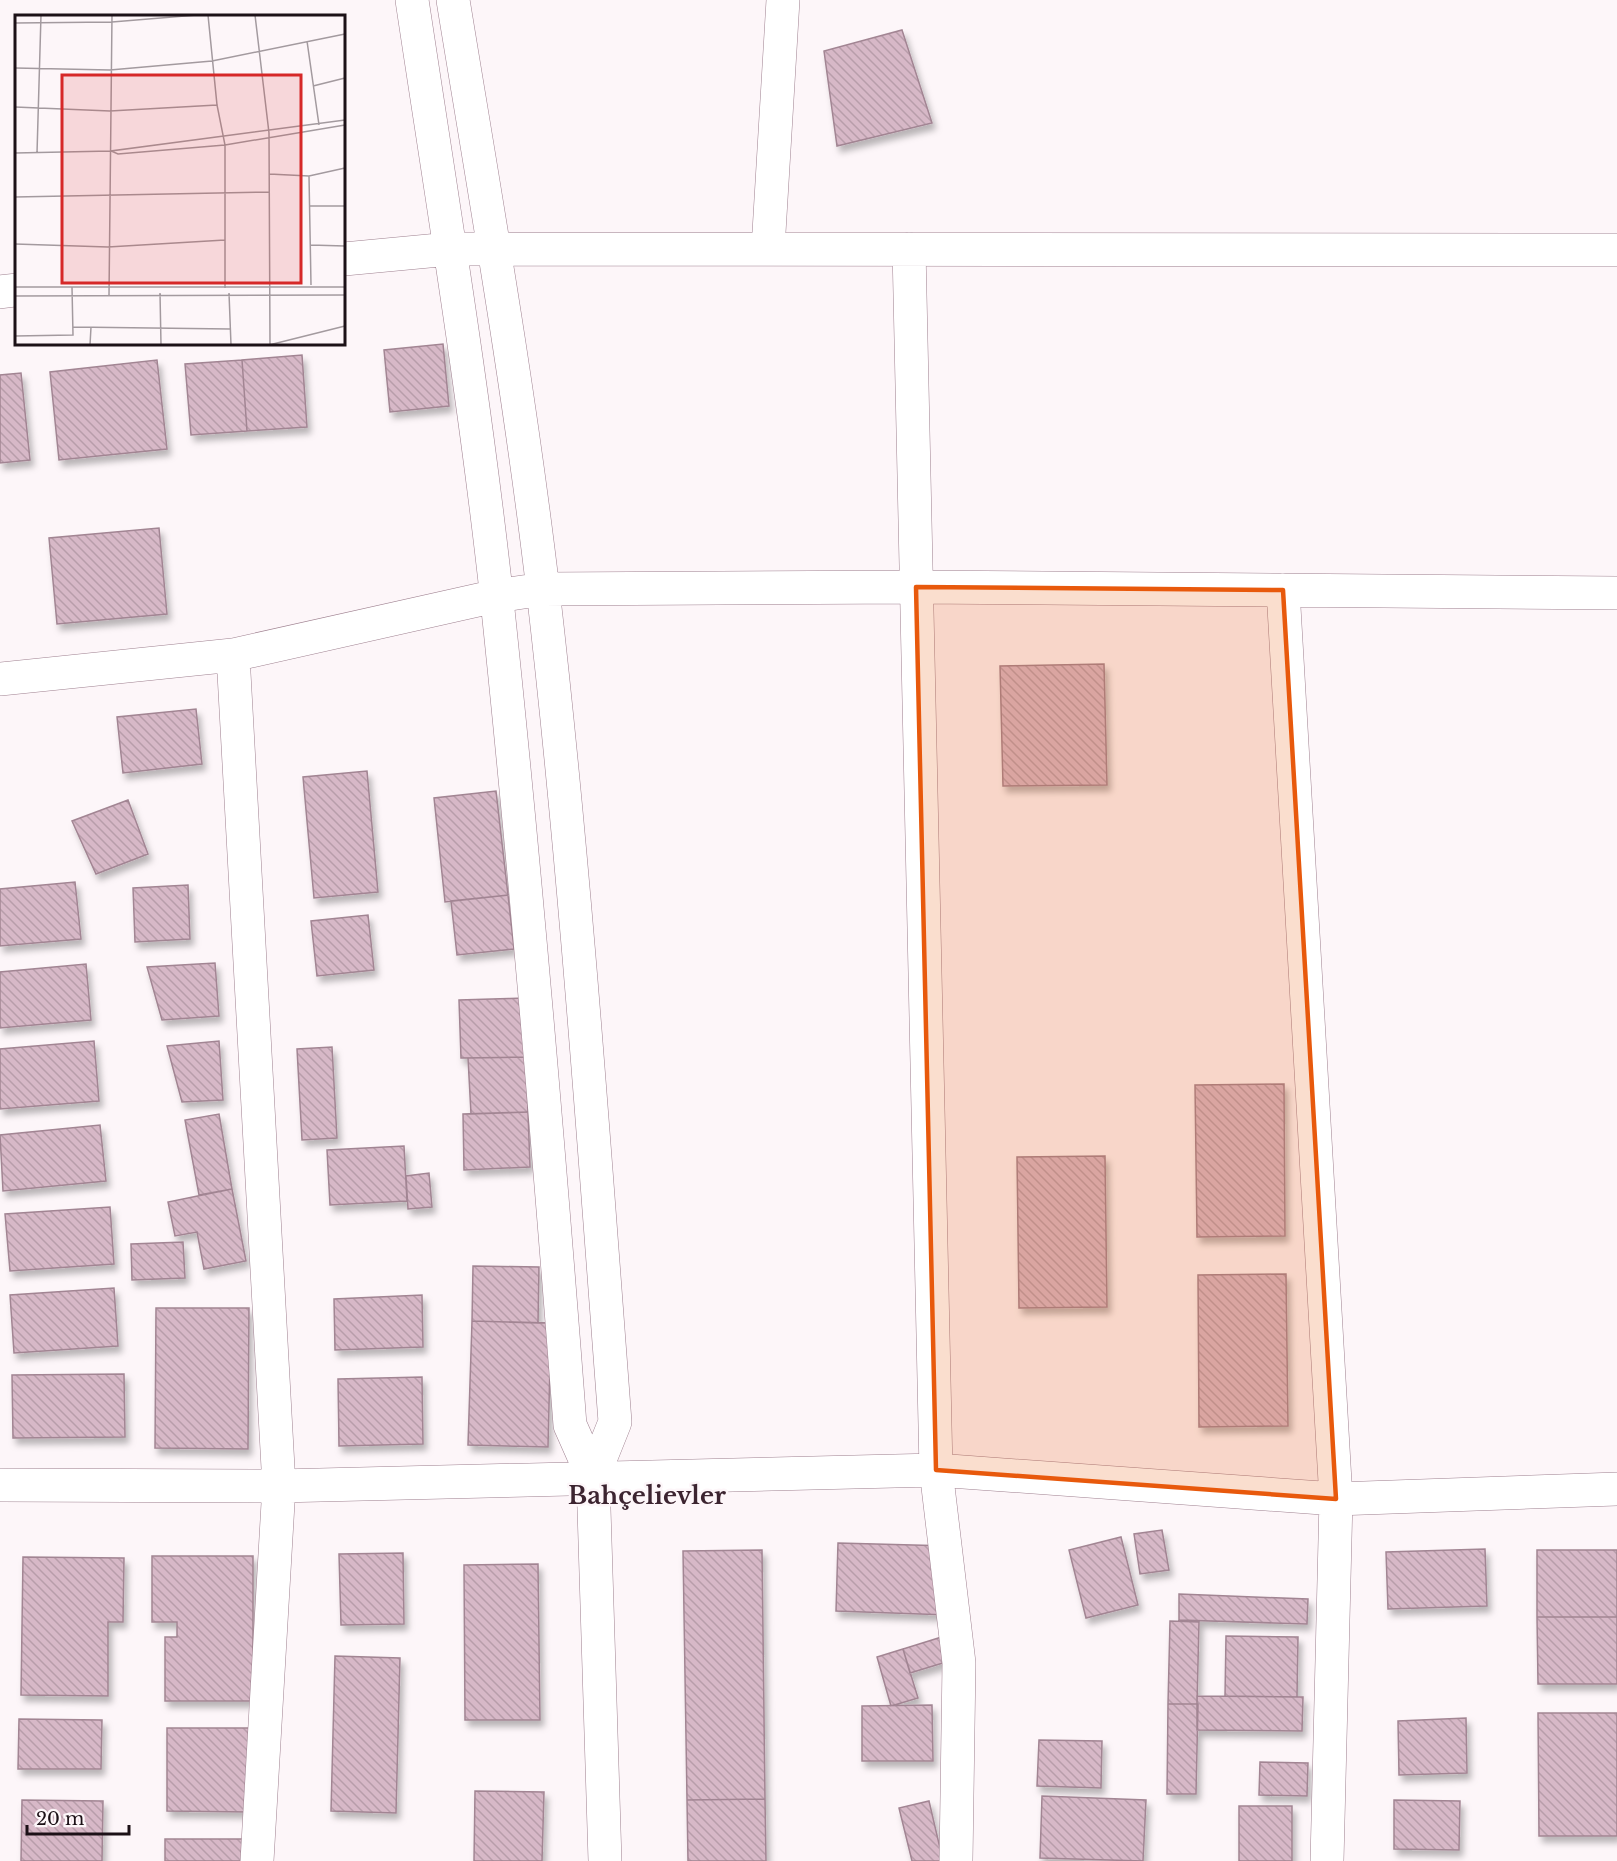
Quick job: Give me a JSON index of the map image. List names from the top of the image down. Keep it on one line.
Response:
{"districts":["Bahçelievler"],"scale_bar":"20 m"}
